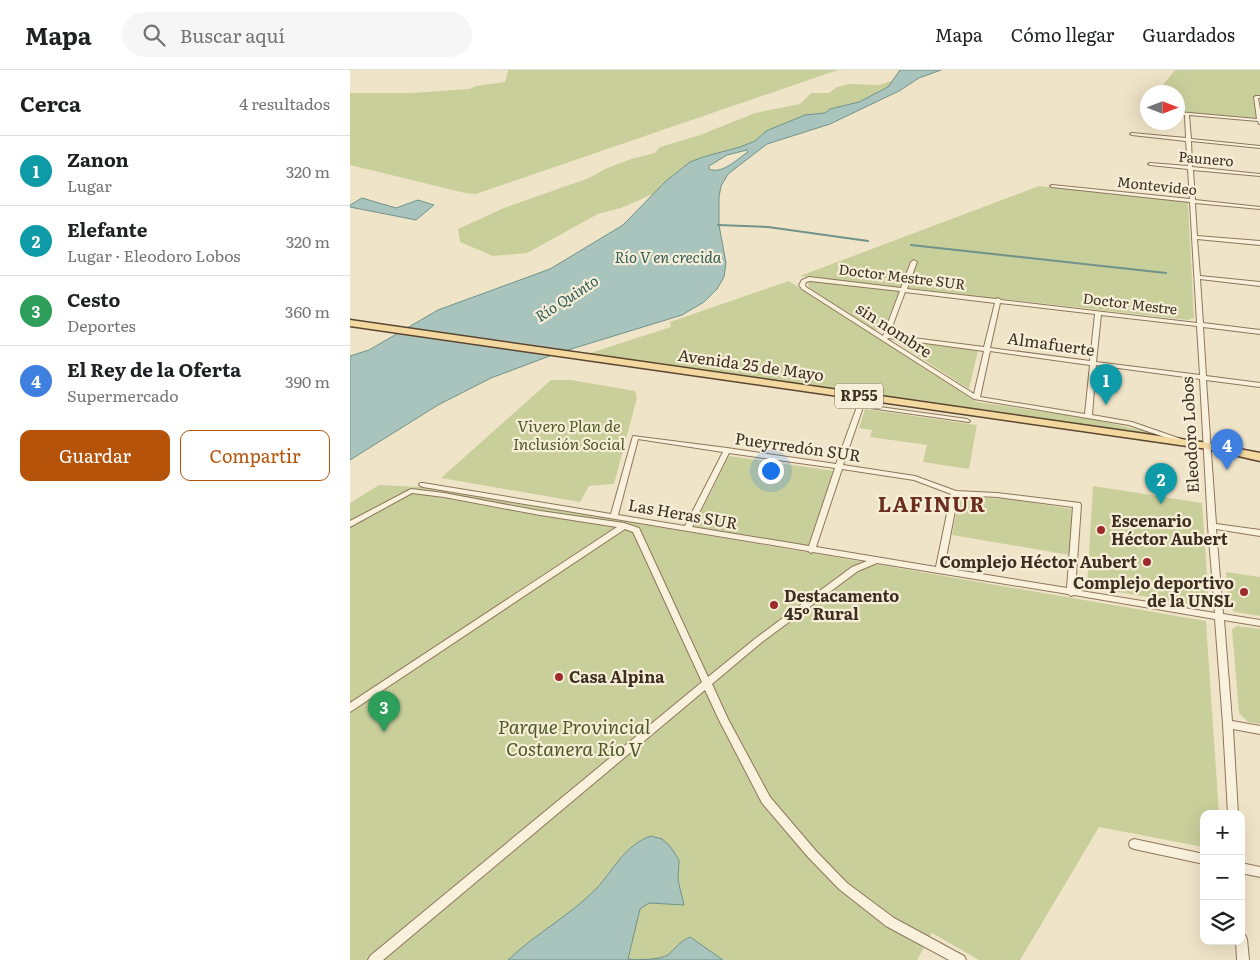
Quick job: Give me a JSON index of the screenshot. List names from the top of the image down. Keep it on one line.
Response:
{"streets":{"main road":["Avenida 25 de Mayo","RP55"],"street":["Paunero","Montevideo","Doctor Mestre SUR","Doctor Mestre","sin nombre","Almafuerte","Eleodoro Lobos","Pueyrredón SUR","Las Heras SUR"]},"crossings":[["Paunero","Eleodoro Lobos"],["Montevideo","Eleodoro Lobos"],["Doctor Mestre SUR","Doctor Mestre"],["Doctor Mestre SUR","sin nombre"],["Doctor Mestre","Eleodoro Lobos"],["sin nombre","Almafuerte"],["Almafuerte","Eleodoro Lobos"],["Avenida 25 de Mayo","Eleodoro Lobos"],["Eleodoro Lobos","Las Heras SUR"],["Pueyrredón SUR","Las Heras SUR"]],"districts":["LAFINUR"],"water":["Río V en crecida","Río Quinto"],"parks":["Vivero Plan de Inclusión Social","Parque Provincial Costanera Río V"],"places":["Escenario Héctor Aubert","Complejo Héctor Aubert","Complejo deportivo de la UNSL","Destacamento 45º Rural","Casa Alpina"],"north":"right","page":{"header":"Mapa","search":"Buscar aquí","nav":["Mapa","Cómo llegar","Guardados"],"heading":["Cerca","4 resultados"],"list":[{"mark":"1","name":"Zanon","note":"Lugar","value":"320 m"},{"mark":"2","name":"Elefante","note":"Lugar · Eleodoro Lobos","value":"320 m"},{"mark":"3","name":"Cesto","note":"Deportes","value":"360 m"},{"mark":"4","name":"El Rey de la Oferta","note":"Supermercado","value":"390 m"}],"pins":["1","4","2","3"],"buttons":["Guardar","Compartir"],"map_buttons":["+","−"]}}
